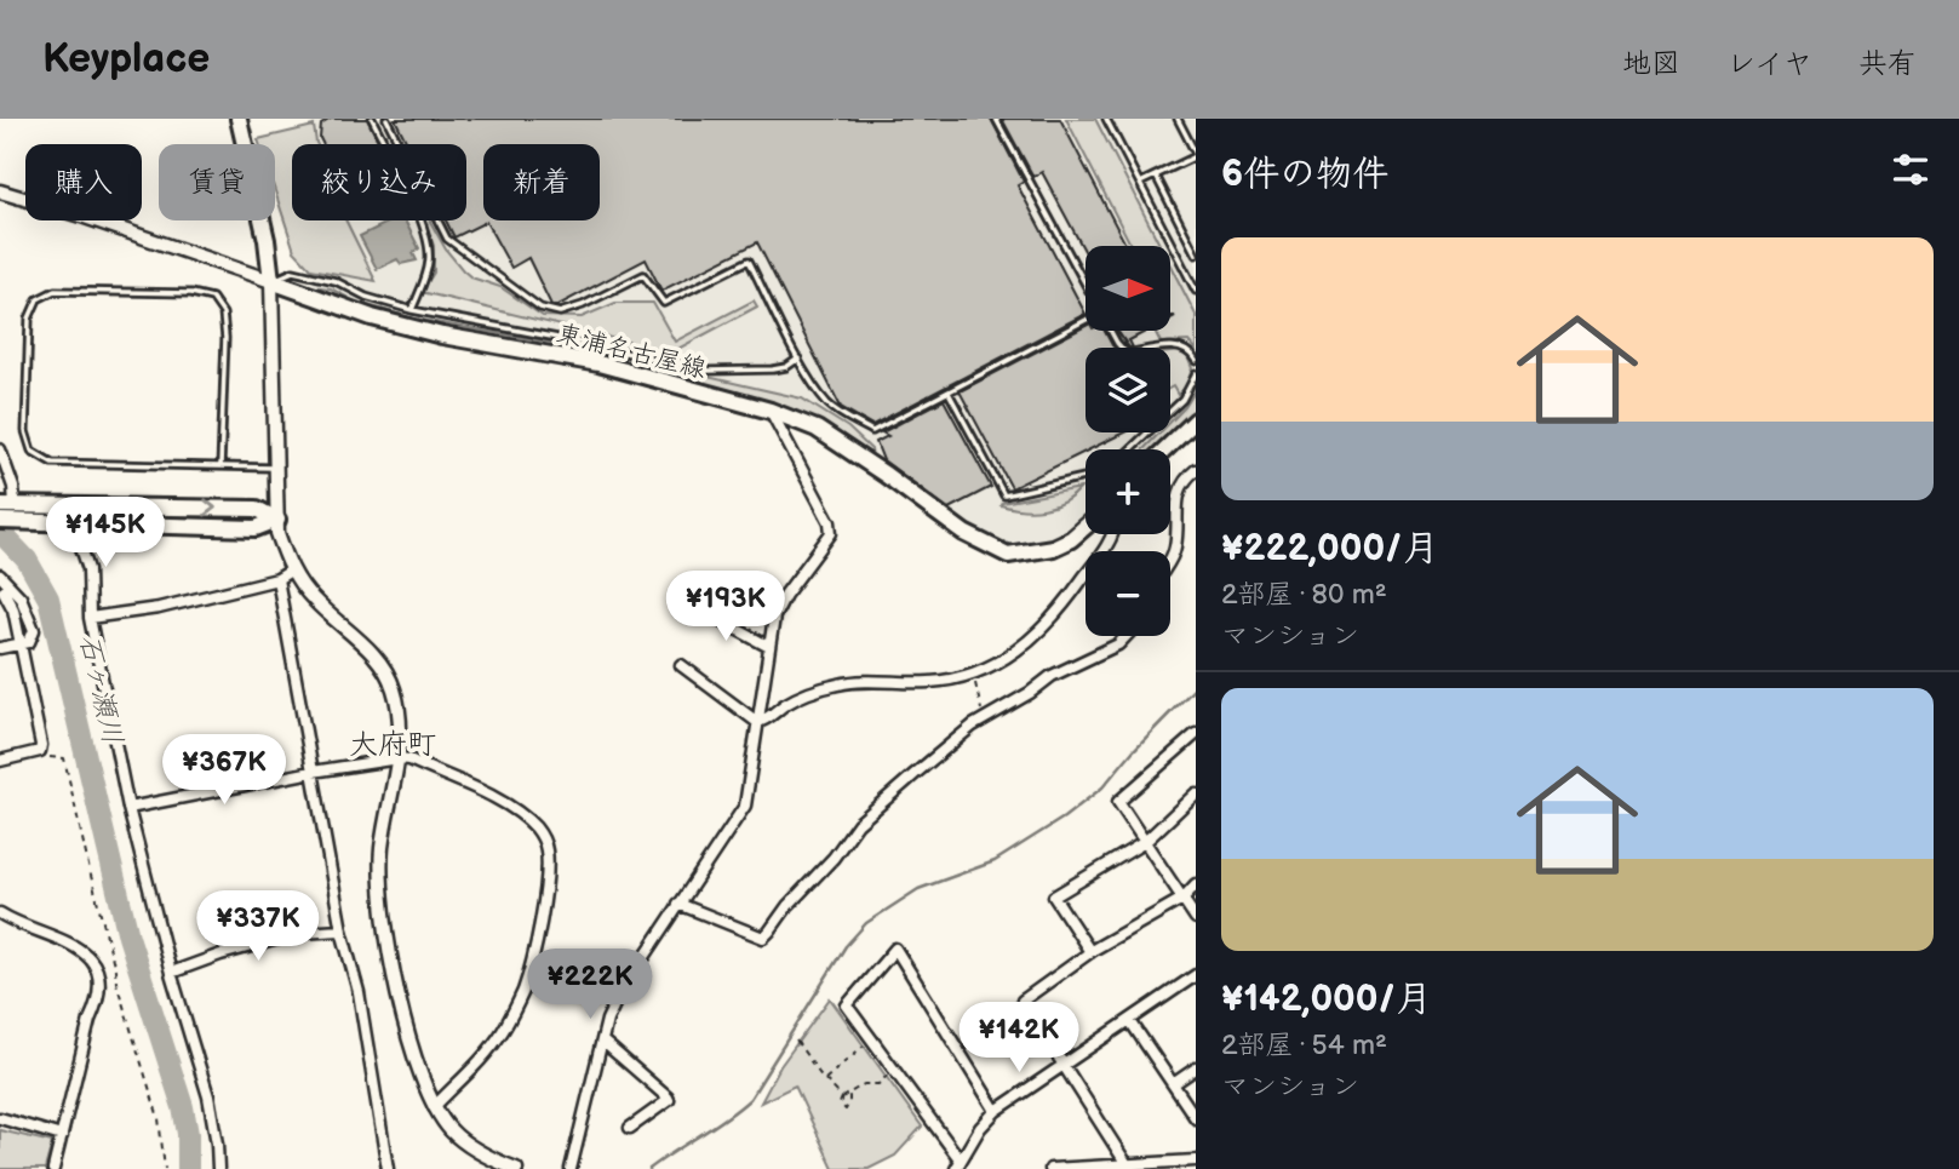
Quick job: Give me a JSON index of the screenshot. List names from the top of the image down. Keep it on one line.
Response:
{"streets":{"main road":["東浦名古屋線"]},"districts":["大府町"],"water":["石ヶ瀬川"],"north":"right","page":{"header":"Keyplace","nav":["地図","レイヤ","共有"],"heading":"6件の物件","chip":["購入","賃貸","絞り込み","新着"],"list":[{"name":"¥222,000/月","note":"2部屋 · 80 m² · マンション"},{"name":"¥142,000/月","note":"2部屋 · 54 m² · マンション"}],"map_buttons":["+","−"],"price":["¥145K","¥193K","¥367K","¥337K","¥222K","¥142K"]}}
